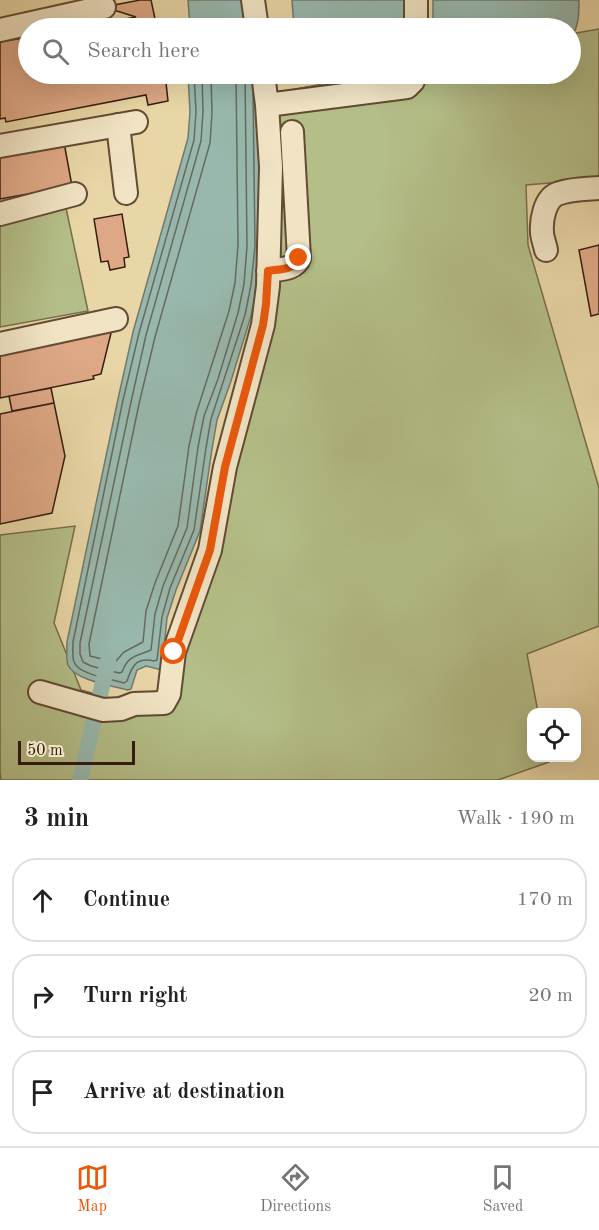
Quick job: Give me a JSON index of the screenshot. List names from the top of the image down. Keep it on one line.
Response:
{"scale_bar":"50 m","page":{"search":"Search here","scale":"50 m","heading":["3 min","Walk · 190 m"],"list":[["Continue","170 m"],["Turn right","20 m"],"Arrive at destination"],"nav":["Map","Directions","Saved"]}}
